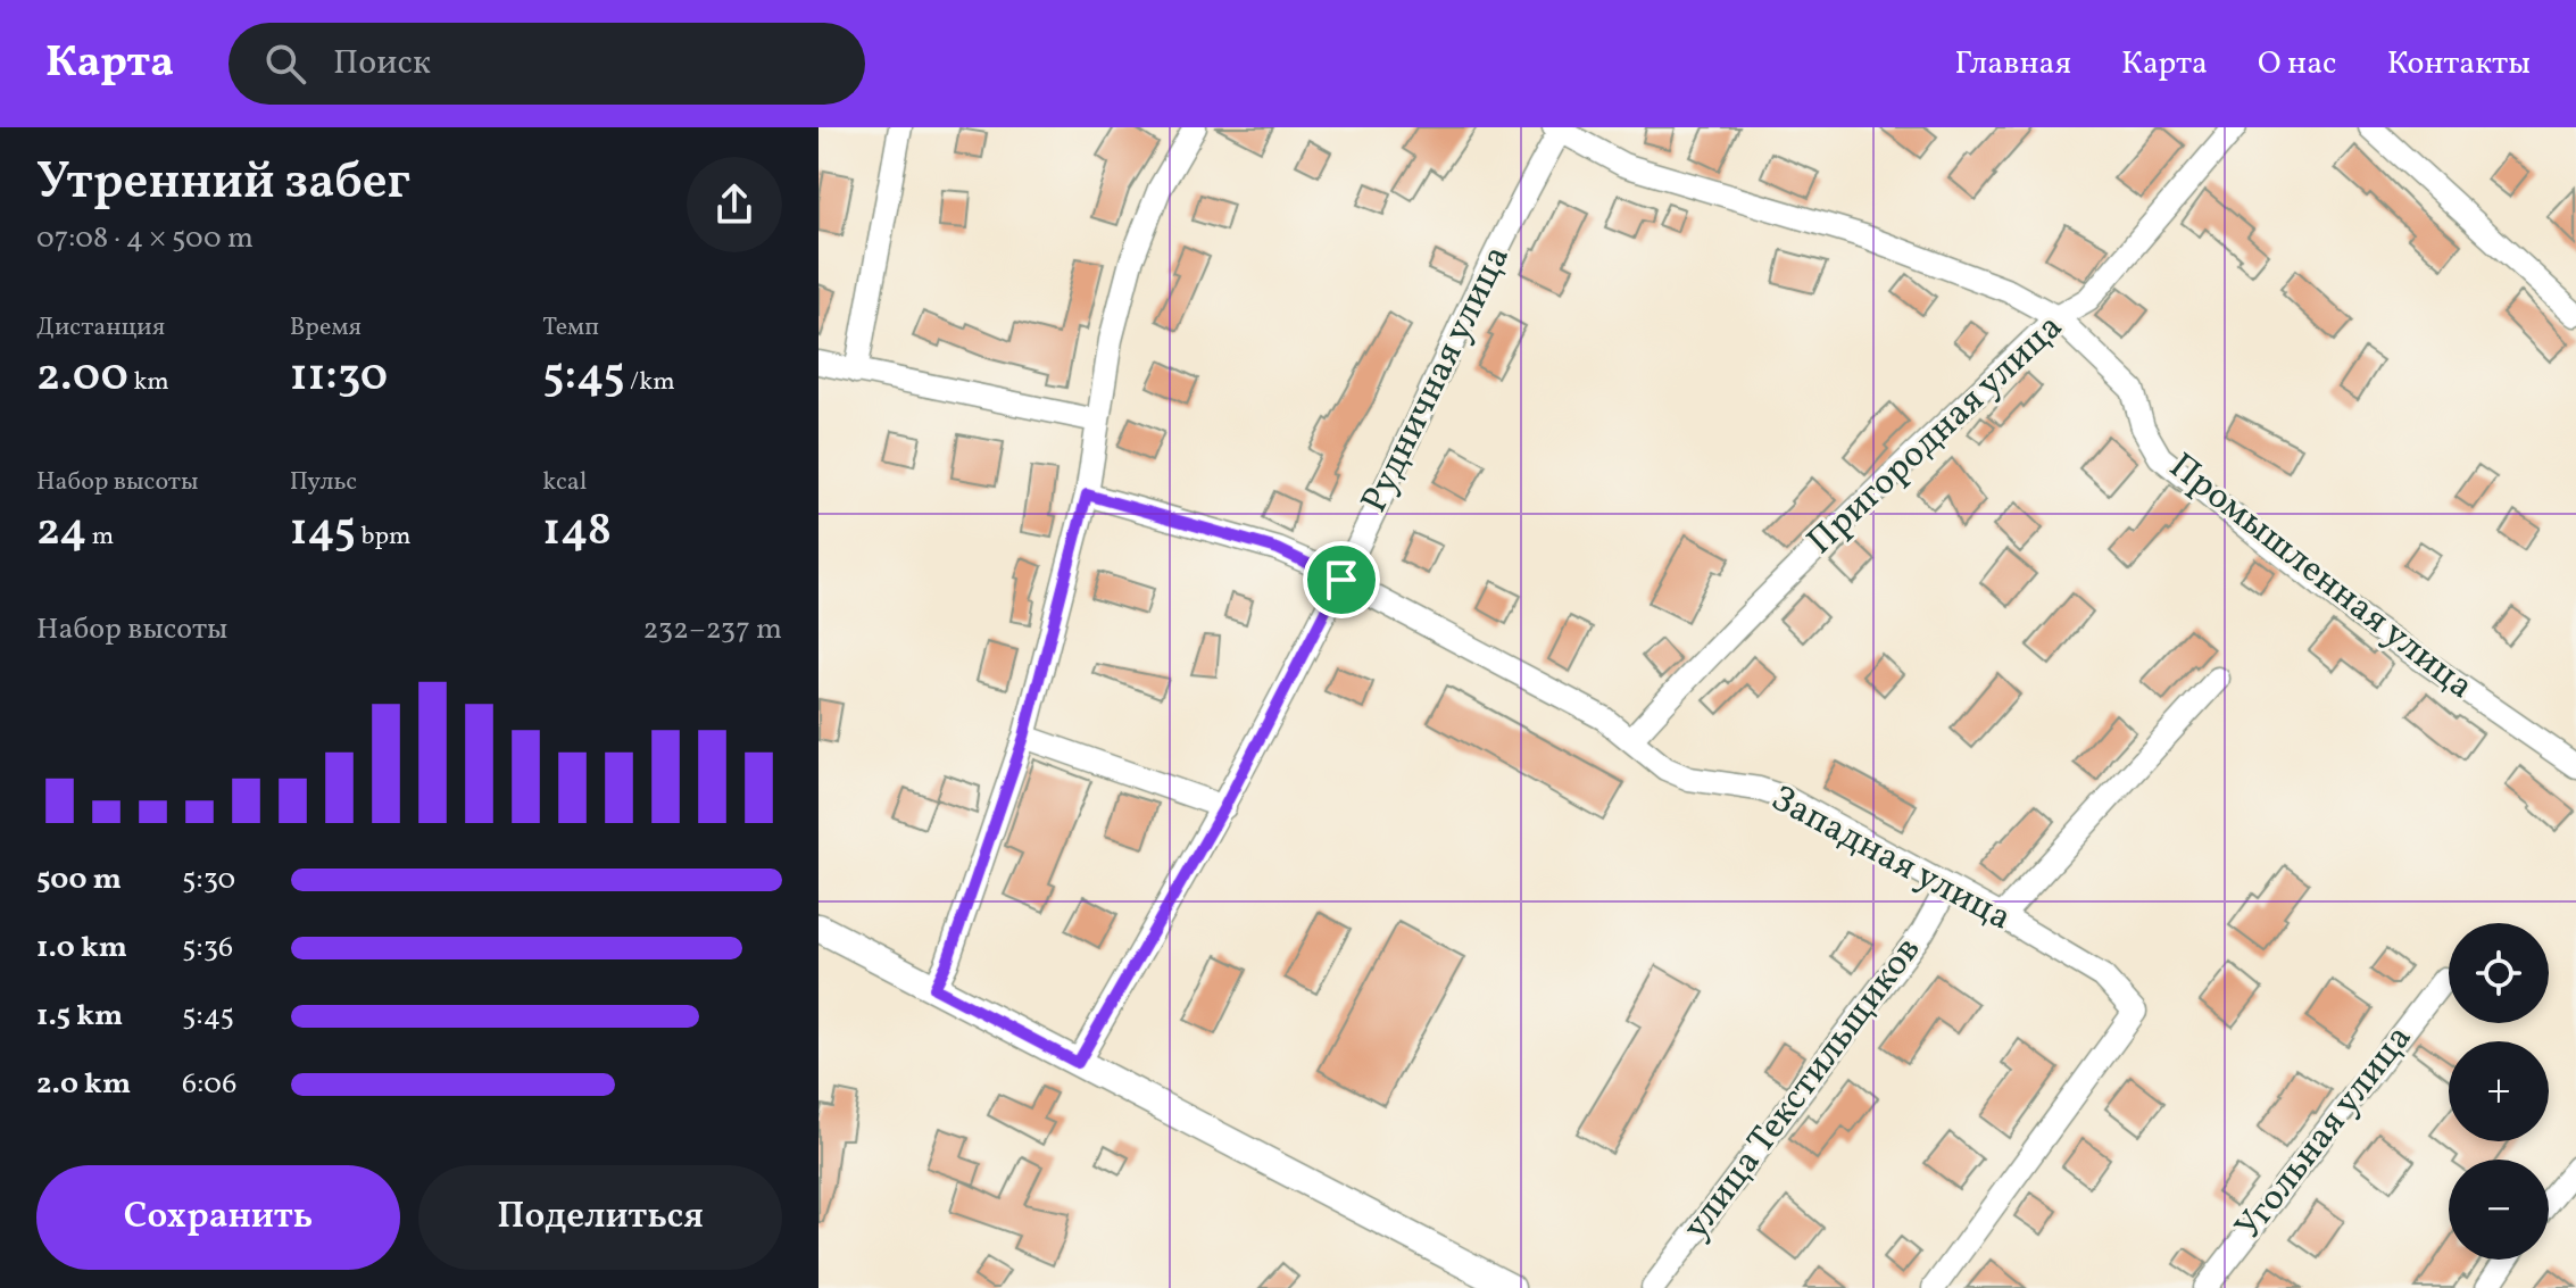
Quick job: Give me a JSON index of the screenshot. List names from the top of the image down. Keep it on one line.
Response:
{"streets":{"street":["Рудничная улица","Пригородная улица","Промышленная улица","Западная улица","улица Текстильщиков","Угольная улица"]},"crossings":[["Рудничная улица","Промышленная улица"],["Рудничная улица","Западная улица"],["Пригородная улица","Промышленная улица"],["Пригородная улица","Западная улица"],["Западная улица","улица Текстильщиков"]],"page":{"header":"Карта","search":"Поиск","nav":["Главная","Карта","О нас","Контакты"],"heading":["Утренний забег","07:08 · 4 × 500 m"],"stats":[["Дистанция","2.00 km"],["Время","11:30"],["Темп","5:45 /km"],["Набор высоты","24 m"],["Пульс","145 bpm"],["kcal","148"]],"chart":["Набор высоты","232–237 m"],"list":[{"name":"500 m","note":"5:30"},{"name":"1.0 km","note":"5:36"},{"name":"1.5 km","note":"5:45"},{"name":"2.0 km","note":"6:06"}],"map_buttons":["+","−"],"buttons":["Сохранить","Поделиться"]}}
